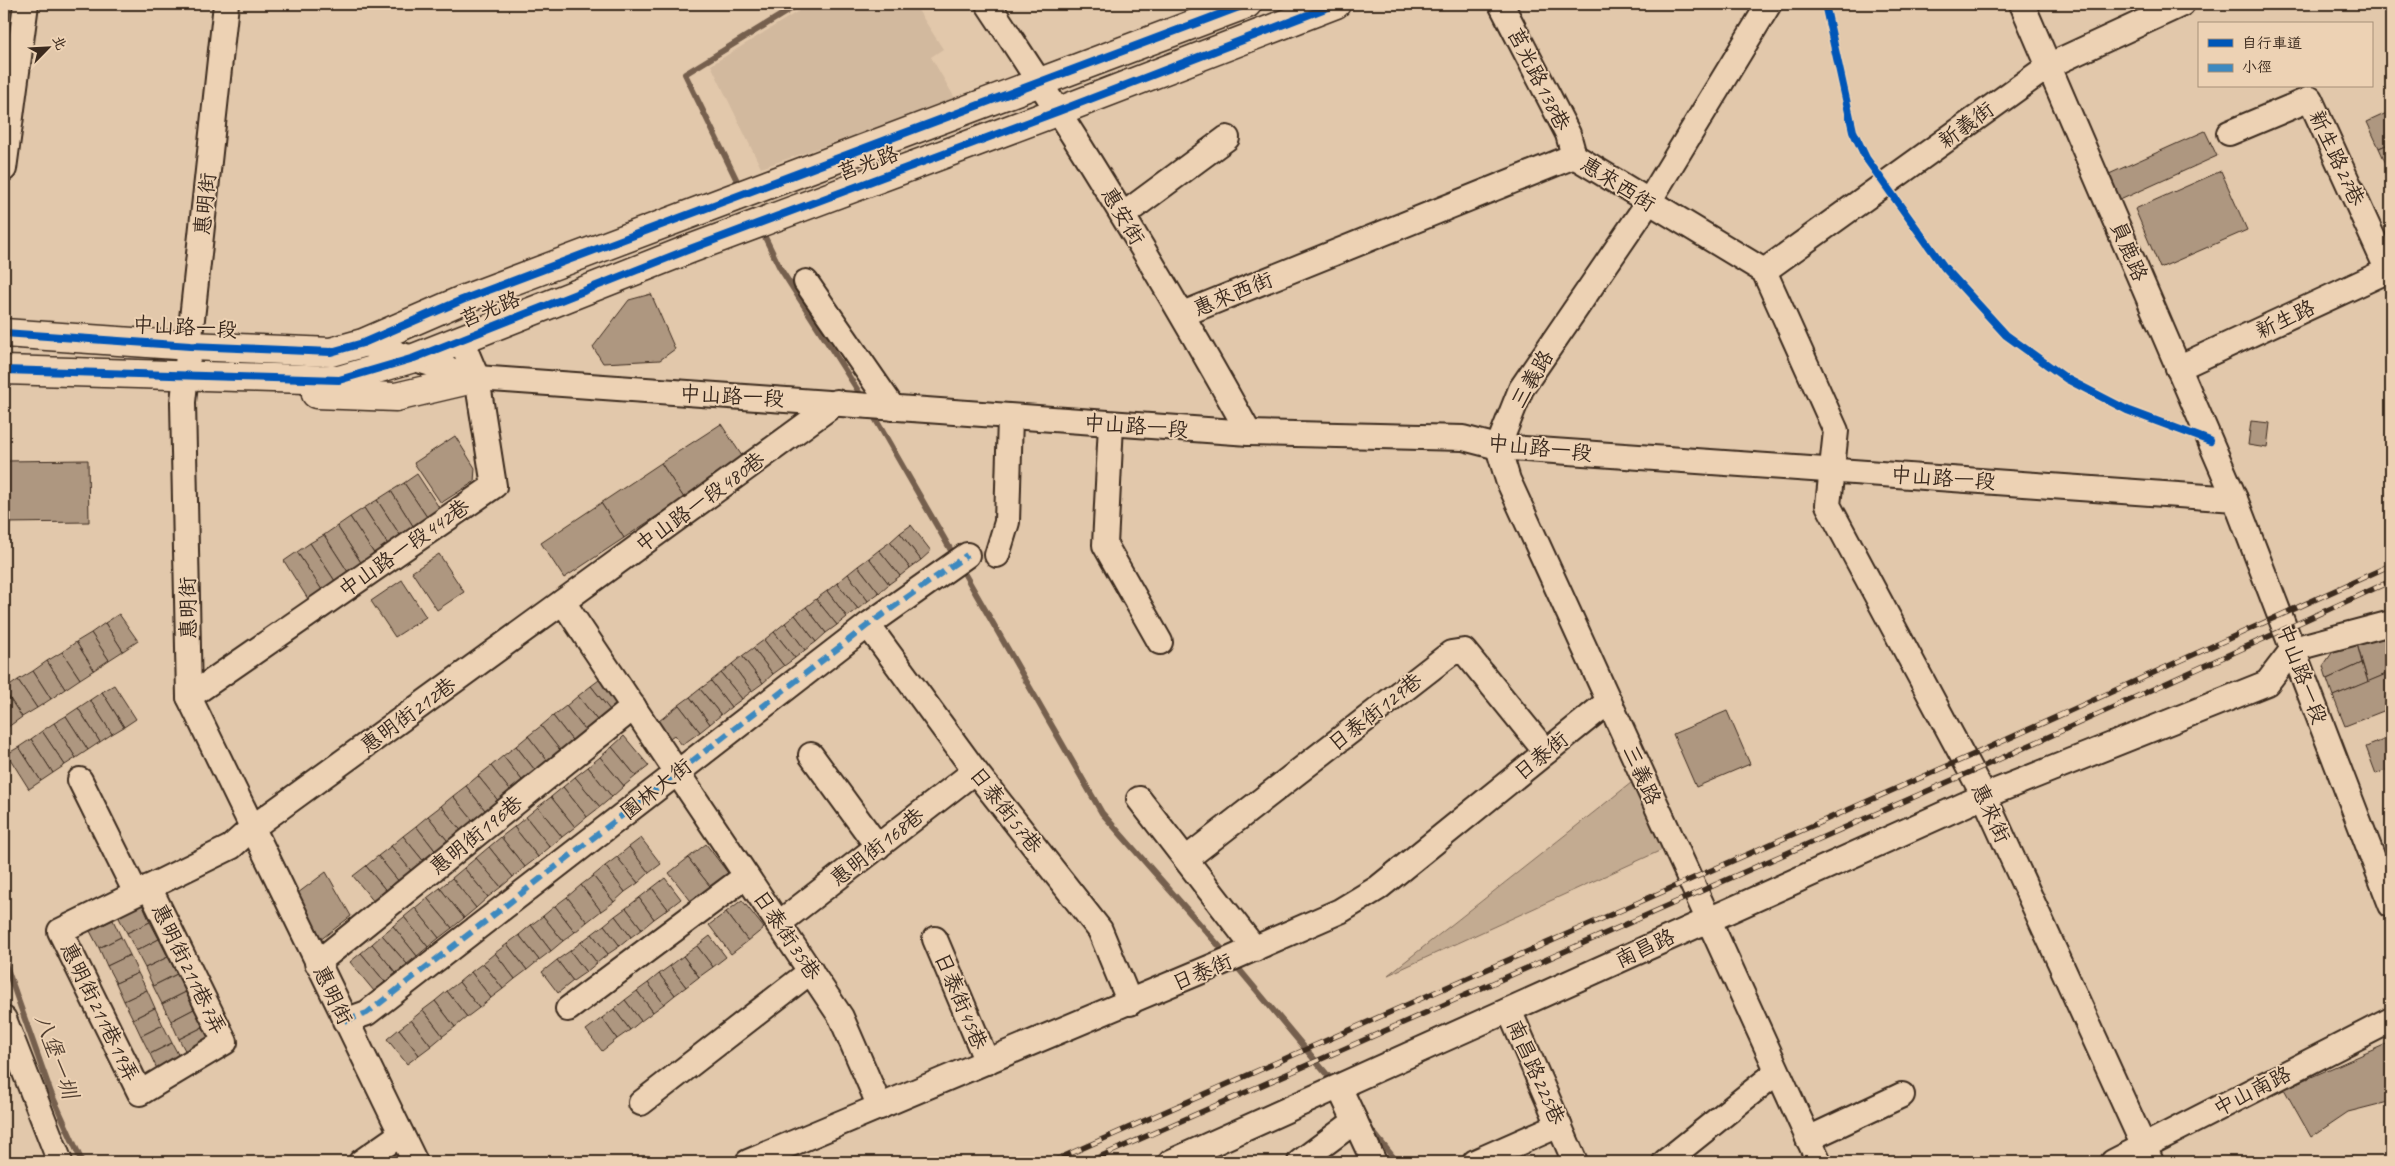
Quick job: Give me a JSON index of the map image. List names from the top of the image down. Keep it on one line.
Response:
{"streets":{"main road":["莒光路","中山路一段"],"street":["莒光路138巷","新義街","新生路27巷","惠來西街","惠明街","惠安街","員鹿路","新生路","三義路","中山路一段480巷","中山路一段442巷","日泰街129巷","惠明街212巷","日泰街","園林大街","日泰街57巷","惠來街","惠明街196巷","惠明街168巷","日泰街35巷","南昌路","惠明街211巷7弄","日泰街45巷","惠明街211巷19弄","南昌路225巷","中山南路"]},"crossings":[["莒光路138巷","惠來西街"],["新義街","惠來西街"],["新義街","員鹿路"],["新生路27巷","新生路"],["莒光路","惠安街"],["莒光路","中山路一段"],["莒光路","中山路一段442巷"],["惠來西街","惠安街"],["惠來西街","三義路"],["惠明街","中山路一段"],["惠明街","中山路一段442巷"],["惠明街","惠明街212巷"],["惠明街","園林大街"],["惠明街","惠明街196巷"],["惠安街","中山路一段"],["員鹿路","新生路"],["員鹿路","中山路一段"],["中山路一段","三義路"],["中山路一段","中山路一段480巷"],["中山路一段","中山路一段442巷"],["中山路一段","惠來街"],["中山路一段","南昌路"],["三義路","日泰街"],["三義路","南昌路"],["中山路一段480巷","惠明街212巷"],["中山路一段480巷","日泰街35巷"],["日泰街129巷","日泰街"],["惠明街212巷","日泰街35巷"],["惠明街212巷","惠明街211巷7弄"],["惠明街212巷","惠明街211巷19弄"],["日泰街","日泰街57巷"],["日泰街","日泰街35巷"],["日泰街","日泰街45巷"],["園林大街","日泰街57巷"],["園林大街","日泰街35巷"],["日泰街57巷","惠明街168巷"],["惠來街","南昌路"],["惠來街","中山南路"],["惠明街196巷","日泰街35巷"],["惠明街168巷","日泰街35巷"],["南昌路","南昌路225巷"],["惠明街211巷7弄","惠明街211巷19弄"]],"water":["八堡一圳"],"legend":["自行車道","小徑"],"north":"top right"}
